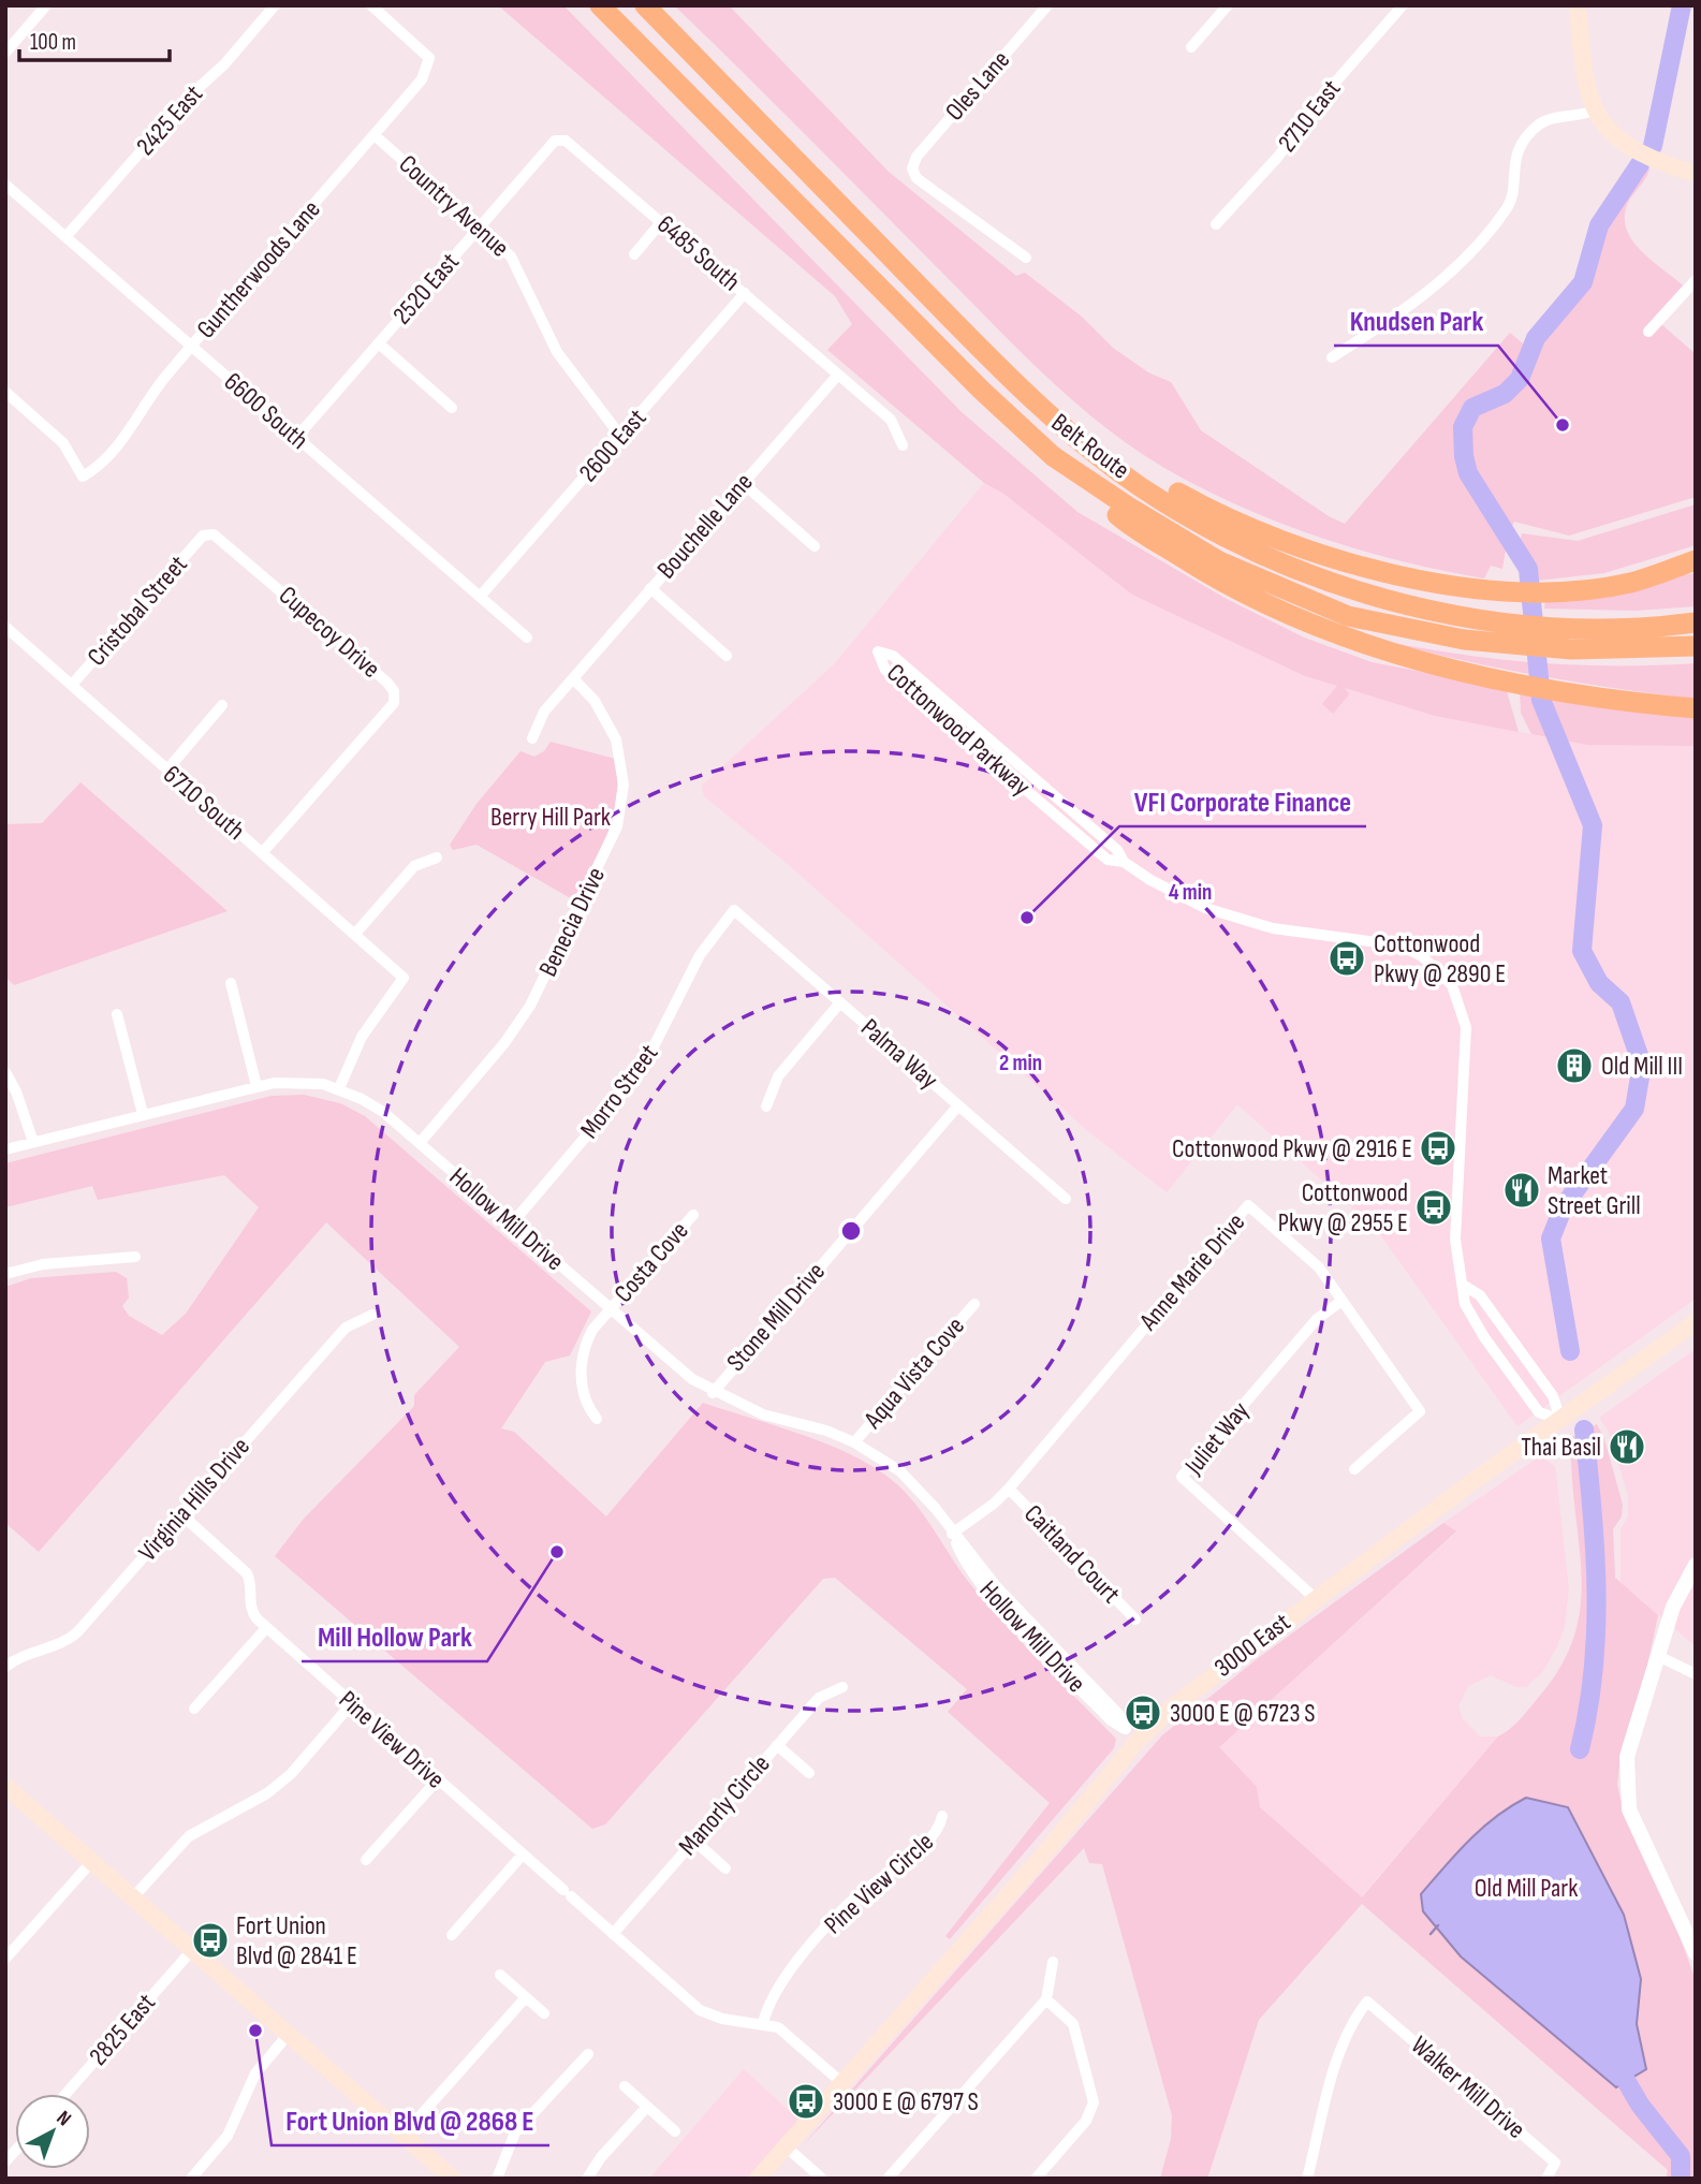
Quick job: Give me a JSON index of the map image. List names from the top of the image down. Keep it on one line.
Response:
{"streets":{"highway":["Belt Route"],"main road":["3000 East"],"street":["Oles Lane","2710 East","2425 East","Country Avenue","6485 South","Guntherwoods Lane","2520 East","6600 South","2600 East","Bouchelle Lane","Cristobal Street","Cupecoy Drive","Cottonwood Parkway","6710 South","Benecia Drive","Palma Way","Morro Street","Hollow Mill Drive","Costa Cove","Anne Marie Drive","Stone Mill Drive","Aqua Vista Cove","Juliet Way","Virginia Hills Drive","Caitland Court","Pine View Drive","Manorly Circle","Pine View Circle","2825 East","Walker Mill Drive"]},"crossings":[["2425 East","6600 South"],["Country Avenue","Guntherwoods Lane"],["Country Avenue","2520 East"],["Country Avenue","2600 East"],["6485 South","2520 East"],["6485 South","2600 East"],["6485 South","Bouchelle Lane"],["Guntherwoods Lane","6600 South"],["2520 East","6600 South"],["6600 South","2600 East"],["Bouchelle Lane","Benecia Drive"],["Cristobal Street","Cupecoy Drive"],["Cristobal Street","6710 South"],["Cupecoy Drive","6710 South"],["Cottonwood Parkway","3000 East"],["6710 South","Hollow Mill Drive"],["Benecia Drive","Hollow Mill Drive"],["Palma Way","Morro Street"],["Palma Way","Stone Mill Drive"],["Morro Street","Hollow Mill Drive"],["Hollow Mill Drive","Costa Cove"],["Hollow Mill Drive","Anne Marie Drive"],["Hollow Mill Drive","Stone Mill Drive"],["Hollow Mill Drive","Aqua Vista Cove"],["Hollow Mill Drive","3000 East"],["Anne Marie Drive","Juliet Way"],["Anne Marie Drive","Caitland Court"],["Juliet Way","3000 East"],["Virginia Hills Drive","Pine View Drive"],["3000 East","Pine View Drive"],["Pine View Drive","Manorly Circle"],["Pine View Drive","Pine View Circle"]],"parks":["Berry Hill Park","Old Mill Park"],"places":{"other":["Knudsen Park","VFI Corporate Finance","Mill Hollow Park","Fort Union Blvd @ 2868 E"],"bus stop":["Cottonwood Pkwy @ 2890 E","Cottonwood Pkwy @ 2916 E","Cottonwood Pkwy @ 2955 E","3000 E @ 6723 S","Fort Union Blvd @ 2841 E","3000 E @ 6797 S"],"building":["Old Mill III"],"restaurant":["Market Street Grill","Thai Basil"]},"scale_bar":"100 m","north":"top right","rings":["4 min","2 min"]}
